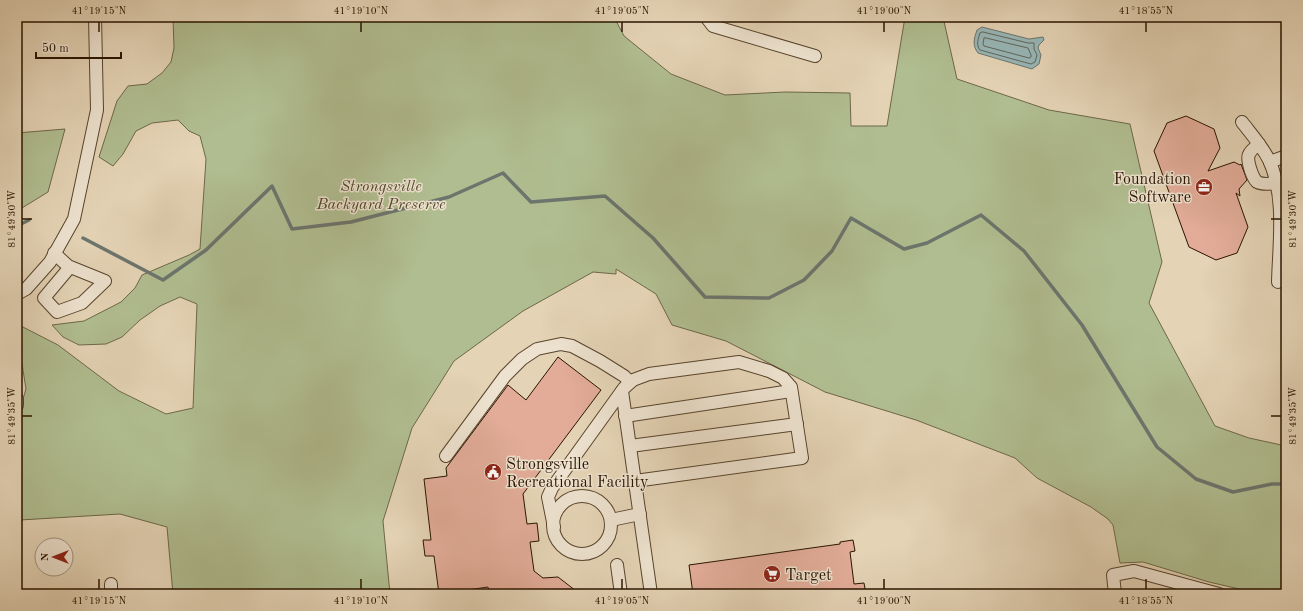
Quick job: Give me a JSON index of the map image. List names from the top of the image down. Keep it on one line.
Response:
{"parks":["Strongsville Backyard Preserve"],"places":{"office":["Foundation Software"],"public building":["Strongsville Recreational Facility"],"supermarket":["Target"]},"scale_bar":"50 m","north":"left","coordinates":["41°19'15\"N","41°19'10\"N","41°19'05\"N","41°19'00\"N","41°18'55\"N","81°49'30\"W","81°49'35\"W"]}
